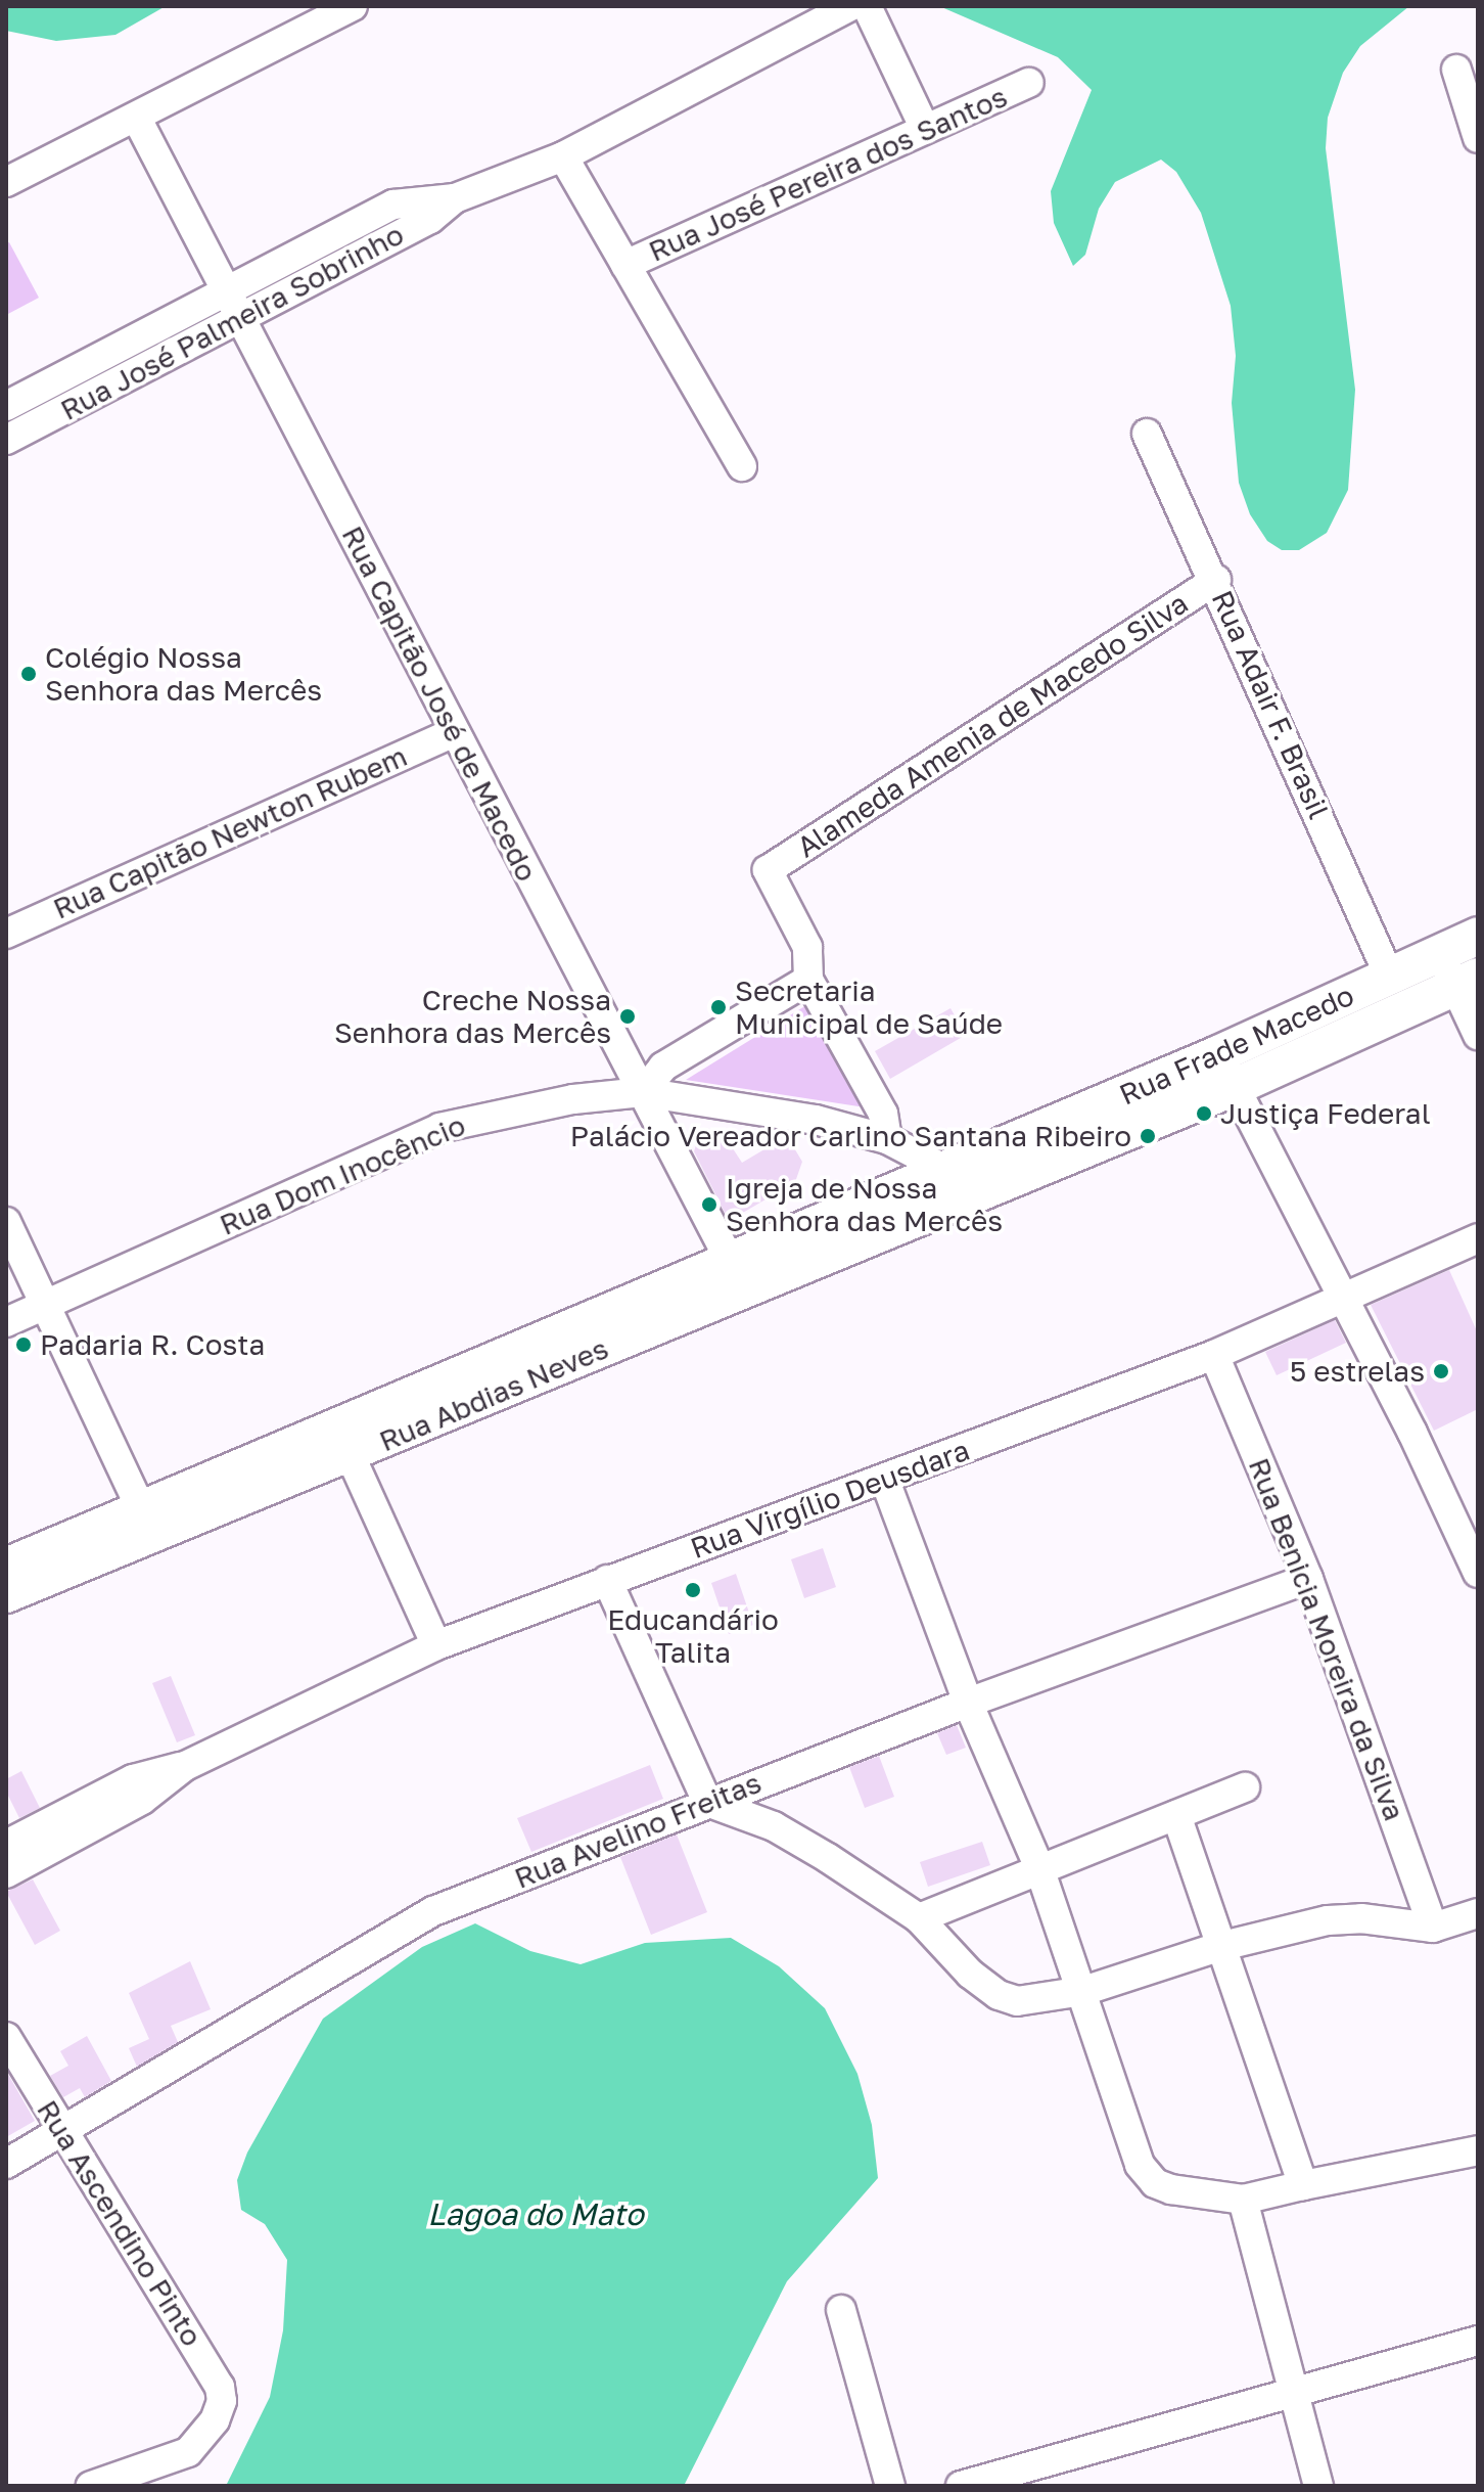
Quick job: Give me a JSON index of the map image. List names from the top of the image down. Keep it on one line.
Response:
{"streets":{"main road":["Rua Frade Macedo","Rua Abdias Neves"],"street":["Rua José Pereira dos Santos","Rua José Palmeira Sobrinho","Rua Capitão José de Macedo","Rua Adair F. Brasil","Alameda Amenia de Macedo Silva","Rua Capitão Newton Rubem","Rua Dom Inocêncio","Rua Virgílio Deusdara","Rua Benicia Moreira da Silva","Rua Avelino Freitas","Rua Ascendino Pinto"]},"crossings":[["Rua José Palmeira Sobrinho","Rua Capitão José de Macedo"],["Rua Capitão José de Macedo","Rua Capitão Newton Rubem"],["Rua Capitão José de Macedo","Rua Dom Inocêncio"],["Rua Capitão José de Macedo","Rua Abdias Neves"],["Rua Adair F. Brasil","Alameda Amenia de Macedo Silva"],["Rua Adair F. Brasil","Rua Frade Macedo"],["Rua Frade Macedo","Rua Dom Inocêncio"],["Rua Frade Macedo","Rua Abdias Neves"],["Rua Dom Inocêncio","Rua Abdias Neves"],["Rua Virgílio Deusdara","Rua Benicia Moreira da Silva"],["Rua Benicia Moreira da Silva","Rua Avelino Freitas"],["Rua Avelino Freitas","Rua Ascendino Pinto"]],"water":["Lagoa do Mato"],"places":["Colégio Nossa Senhora das Mercês","Secretaria Municipal de Saúde","Creche Nossa Senhora das Mercês","Justiça Federal","Palácio Vereador Carlino Santana Ribeiro","Igreja de Nossa Senhora das Mercês","Padaria R. Costa","5 estrelas","Educandário Talita"]}
